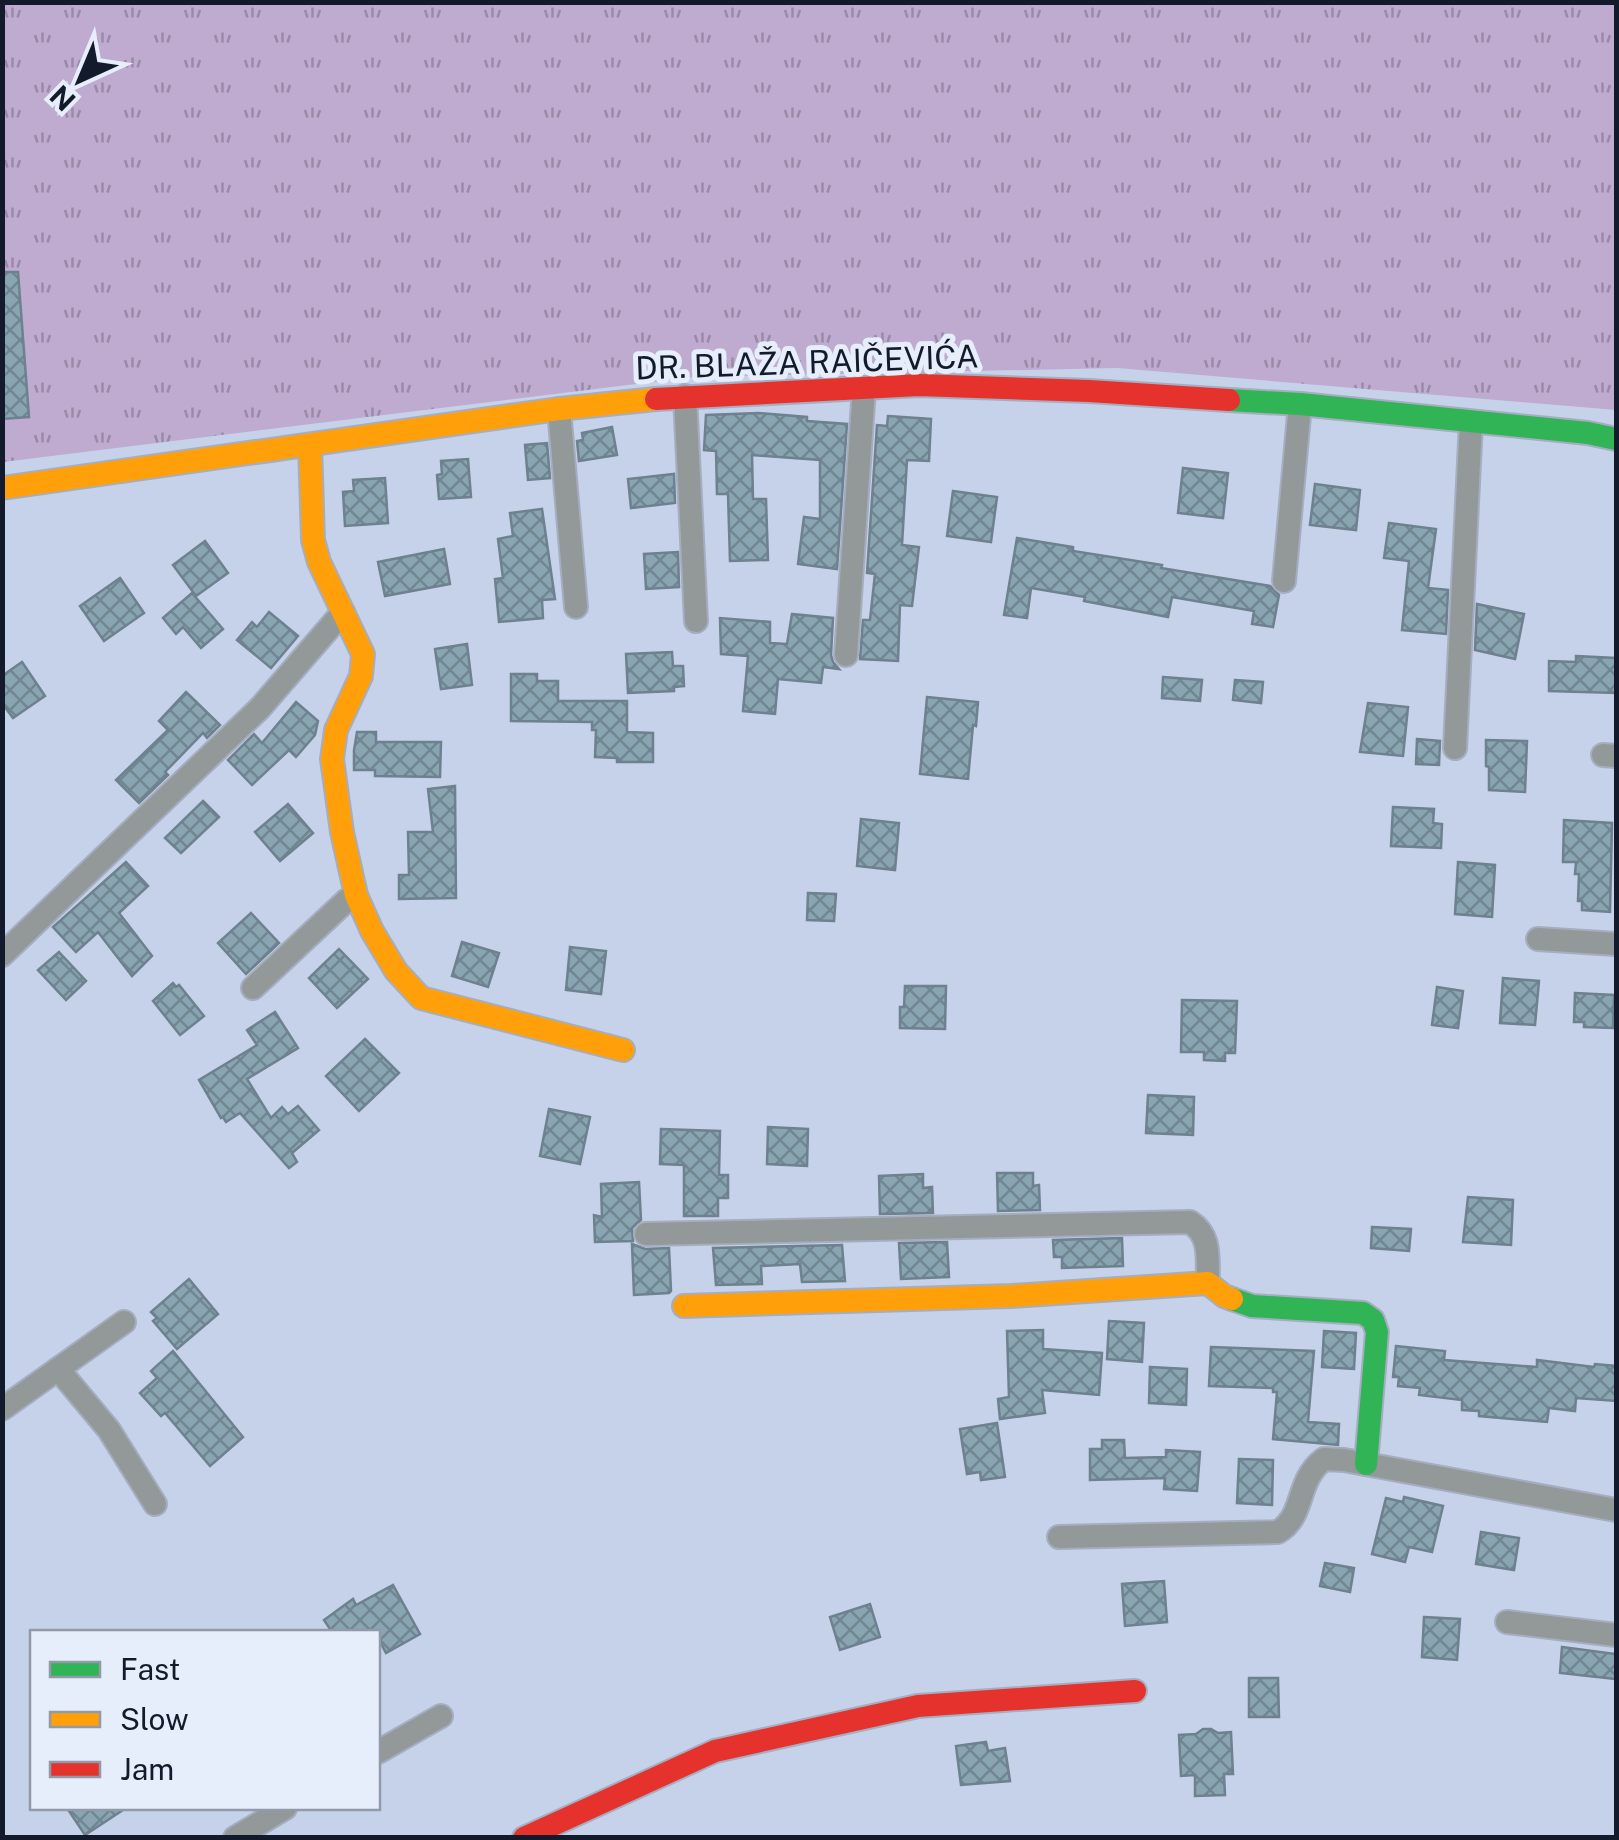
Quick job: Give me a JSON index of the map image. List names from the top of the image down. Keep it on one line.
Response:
{"streets":{"street":["DR. BLAŽA RAIČEVIĆA"]},"legend":["Fast","Slow","Jam"],"north":"bottom left"}
